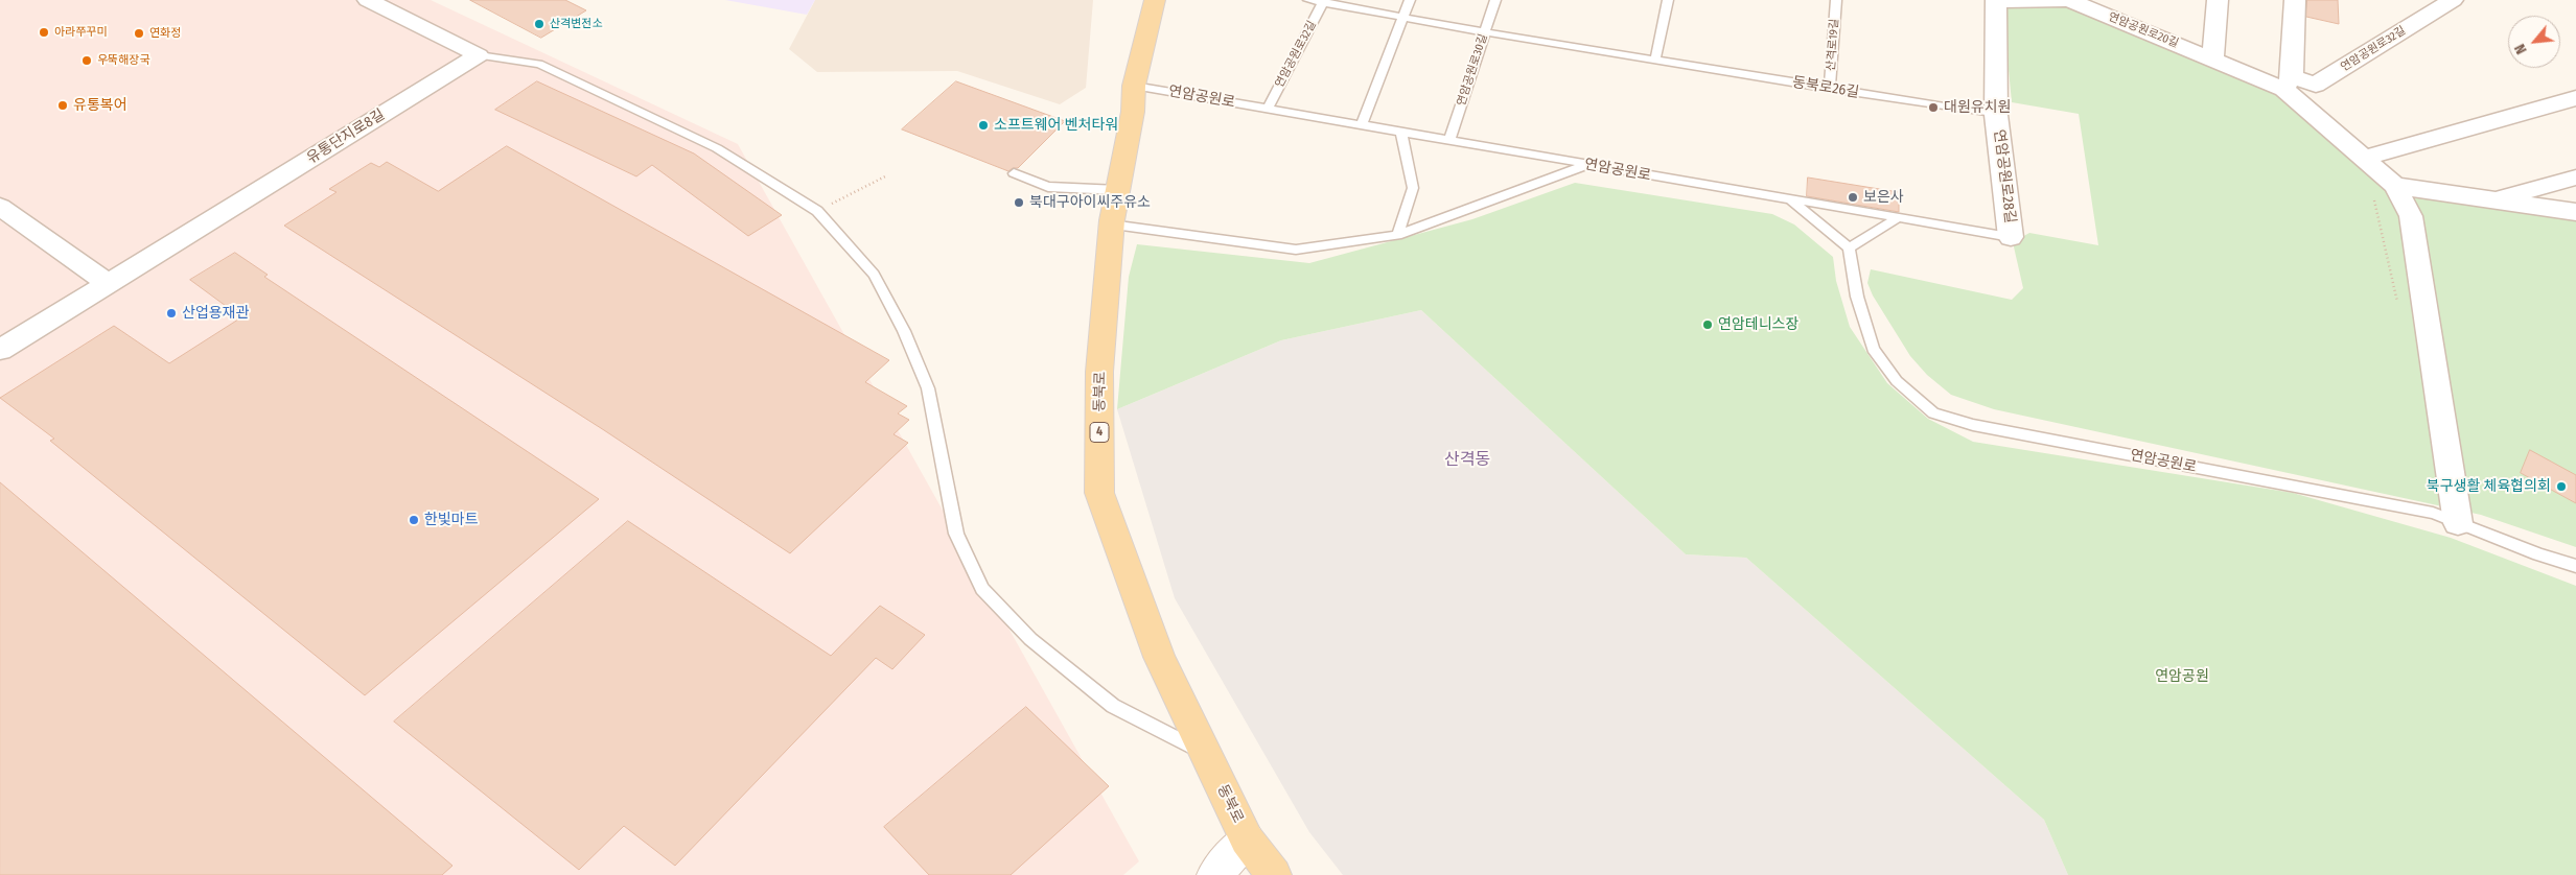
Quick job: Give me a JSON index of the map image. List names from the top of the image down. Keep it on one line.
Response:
{"streets":{"main road":["동북로","4"],"street":["연암공원로20길","연암공원로32길","유통단지로8길","연암공원로28길"],"lane":["산격로19길","연암공원로30길","동북로26길","연암공원로"]},"crossings":[["연암공원로20길","연암공원로32길"],["연암공원로20길","연암공원로28길"],["산격로19길","동북로26길"],["연암공원로32길","동북로26길"],["연암공원로32길","연암공원로"],["연암공원로30길","동북로26길"],["연암공원로30길","연암공원로"],["동북로26길","연암공원로28길"],["연암공원로","연암공원로28길"],["연암공원로","동북로"]],"districts":["산격동"],"parks":["연암공원"],"places":["산격변전소","아라쭈꾸미","연화정","우뚝해장국","유통복어","대원유치원","소프트웨어 벤처타워","보은사","북대구아이씨주유소","산업용재관","연암테니스장","북구생활 체육협의회","한빛마트"],"north":"bottom left"}
